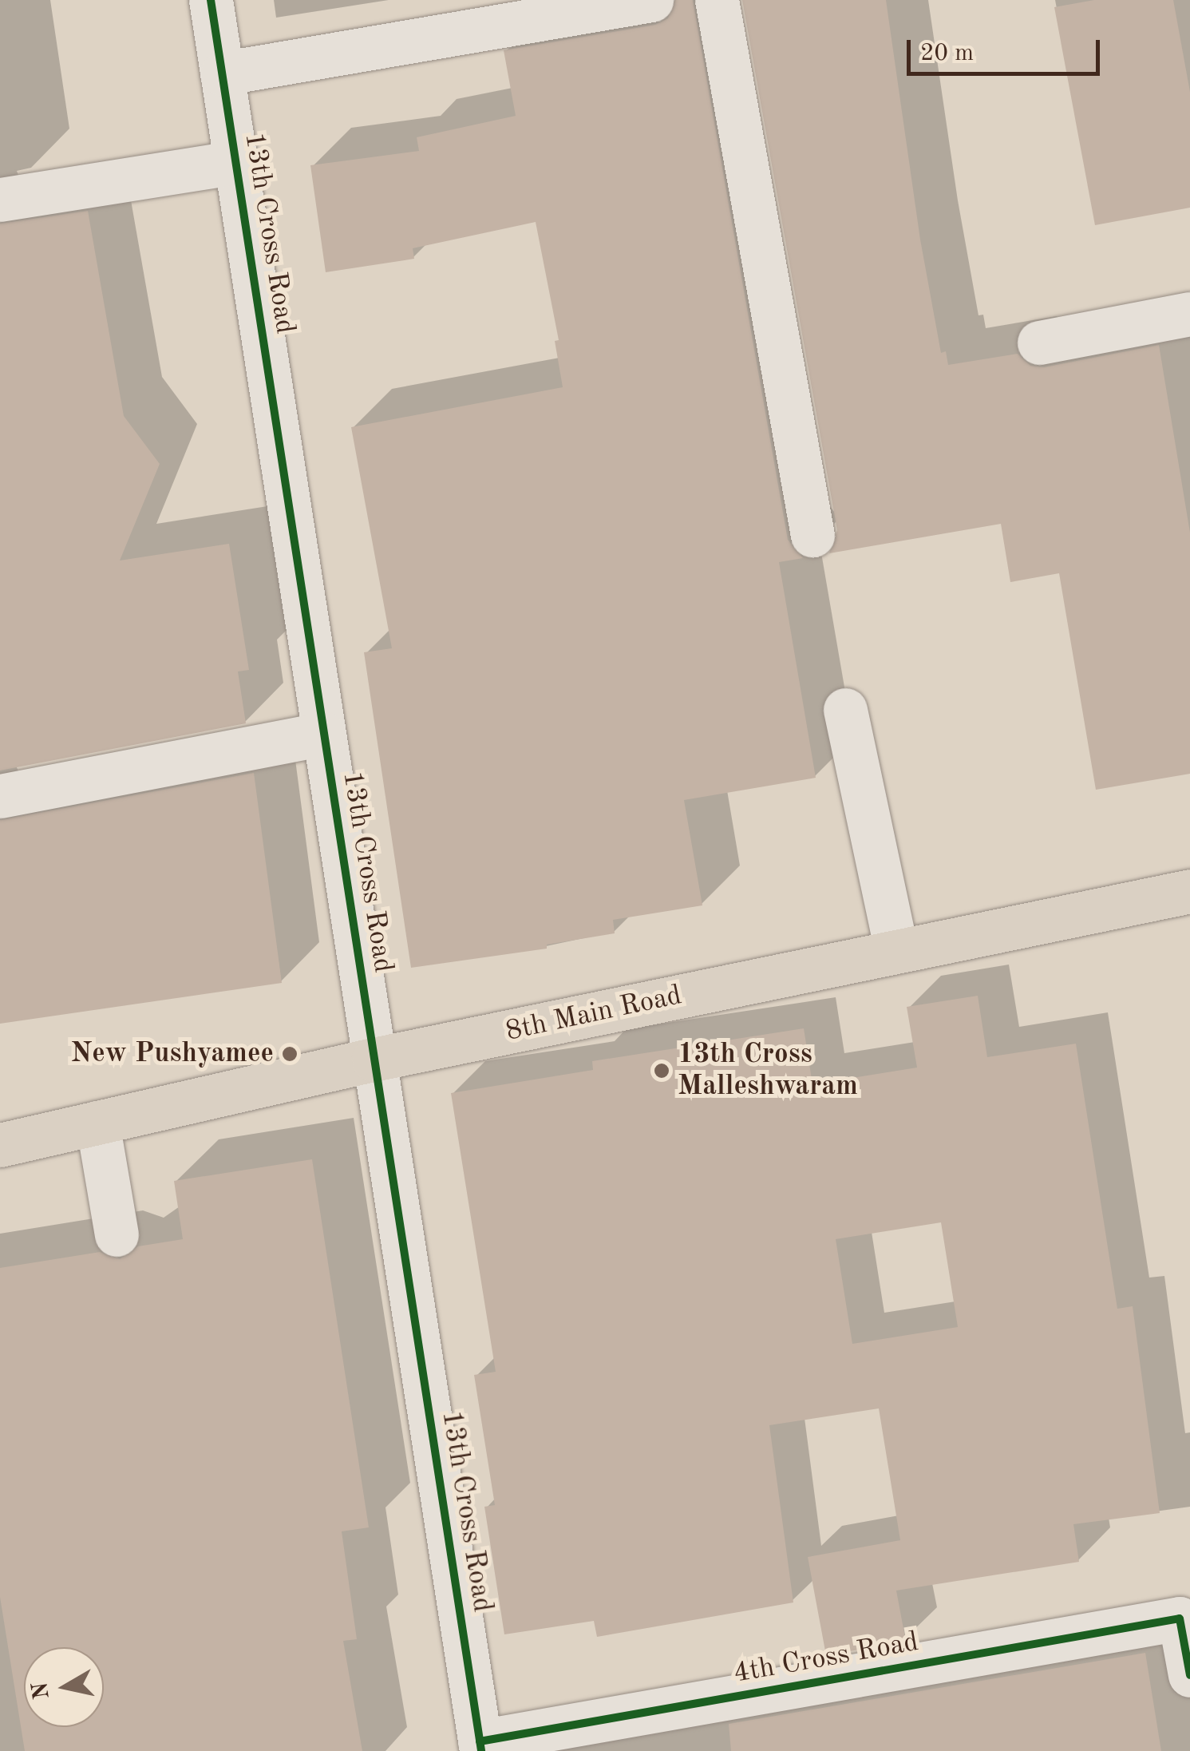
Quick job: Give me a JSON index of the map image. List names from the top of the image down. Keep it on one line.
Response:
{"streets":{"main road":["8th Main Road"],"street":["13th Cross Road","4th Cross Road"]},"crossings":[["13th Cross Road","8th Main Road"],["13th Cross Road","4th Cross Road"]],"places":["New Pushyamee","13th Cross Malleshwaram"],"scale_bar":"20 m","north":"left"}
